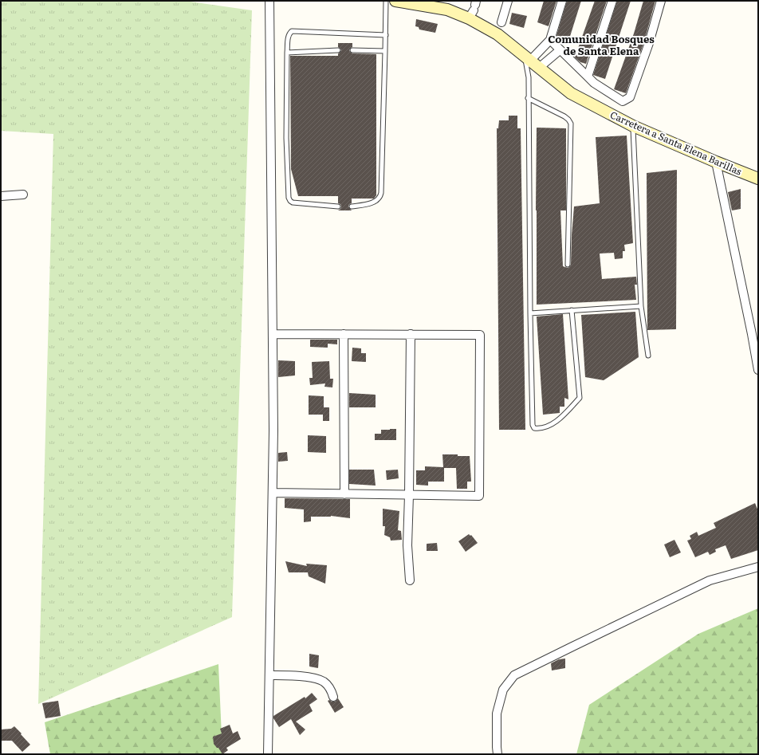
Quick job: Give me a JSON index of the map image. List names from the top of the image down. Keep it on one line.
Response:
{"streets":{"main road":["Carretera a Santa Elena Barillas"]},"districts":["Comunidad Bosques de Santa Elena"]}
